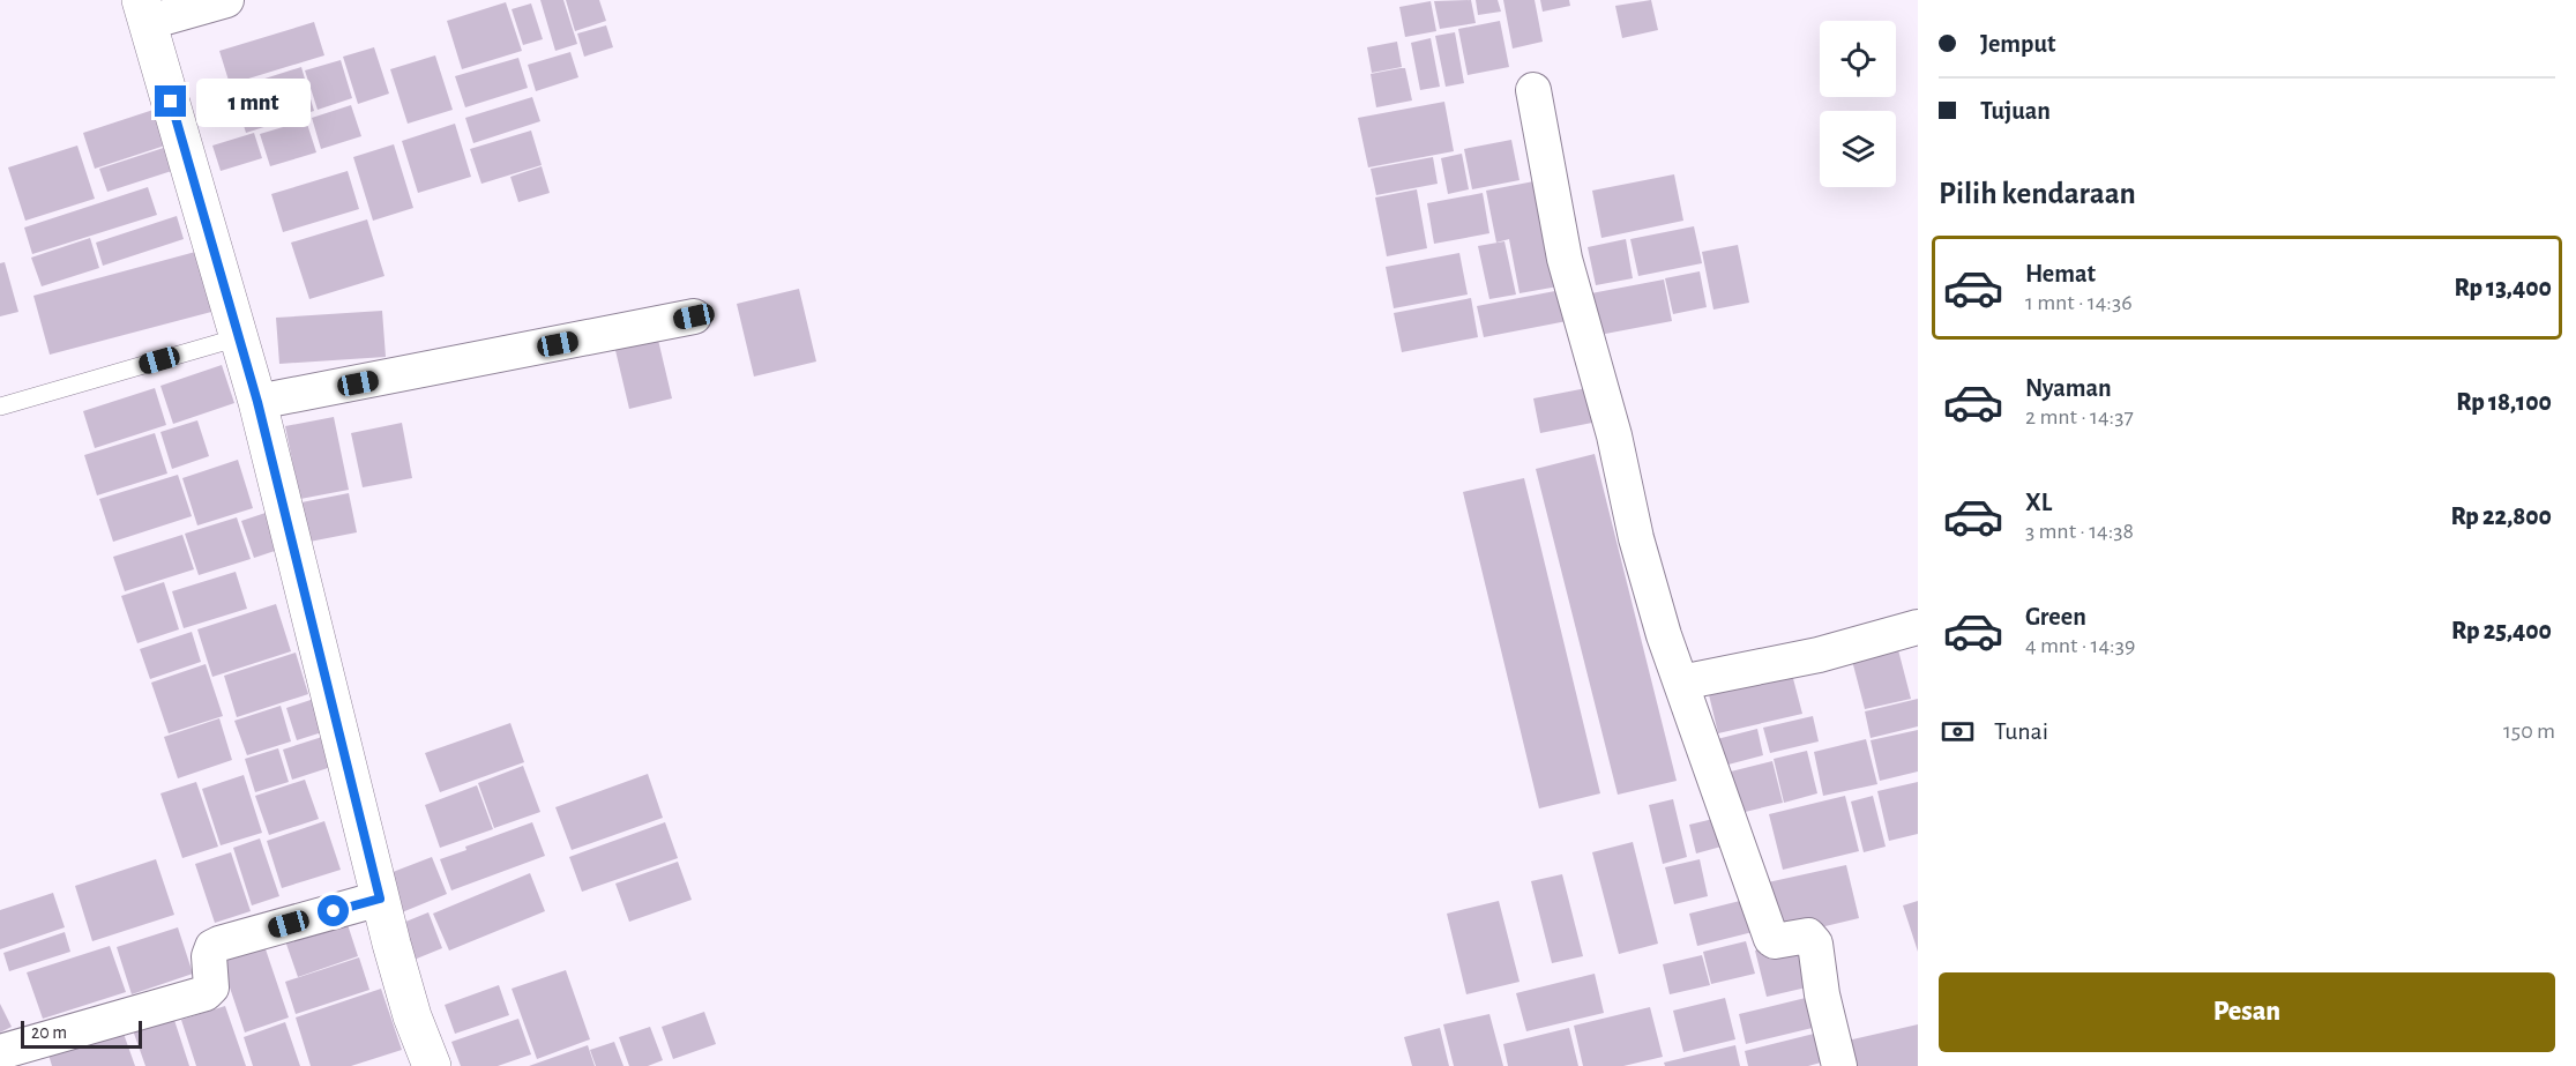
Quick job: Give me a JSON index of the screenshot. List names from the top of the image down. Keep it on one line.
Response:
{"scale_bar":"20 m","page":{"banner":["Jemput","Tujuan"],"bubble":"1 mnt","heading":"Pilih kendaraan","list":[{"name":"Hemat","note":"1 mnt · 14:36","value":"Rp 13,400"},{"name":"Nyaman","note":"2 mnt · 14:37","value":"Rp 18,100"},{"name":"XL","note":"3 mnt · 14:38","value":"Rp 22,800"},{"name":"Green","note":"4 mnt · 14:39","value":"Rp 25,400"}],"pay":["Tunai","150 m"],"buttons":"Pesan","scale":"20 m"}}
